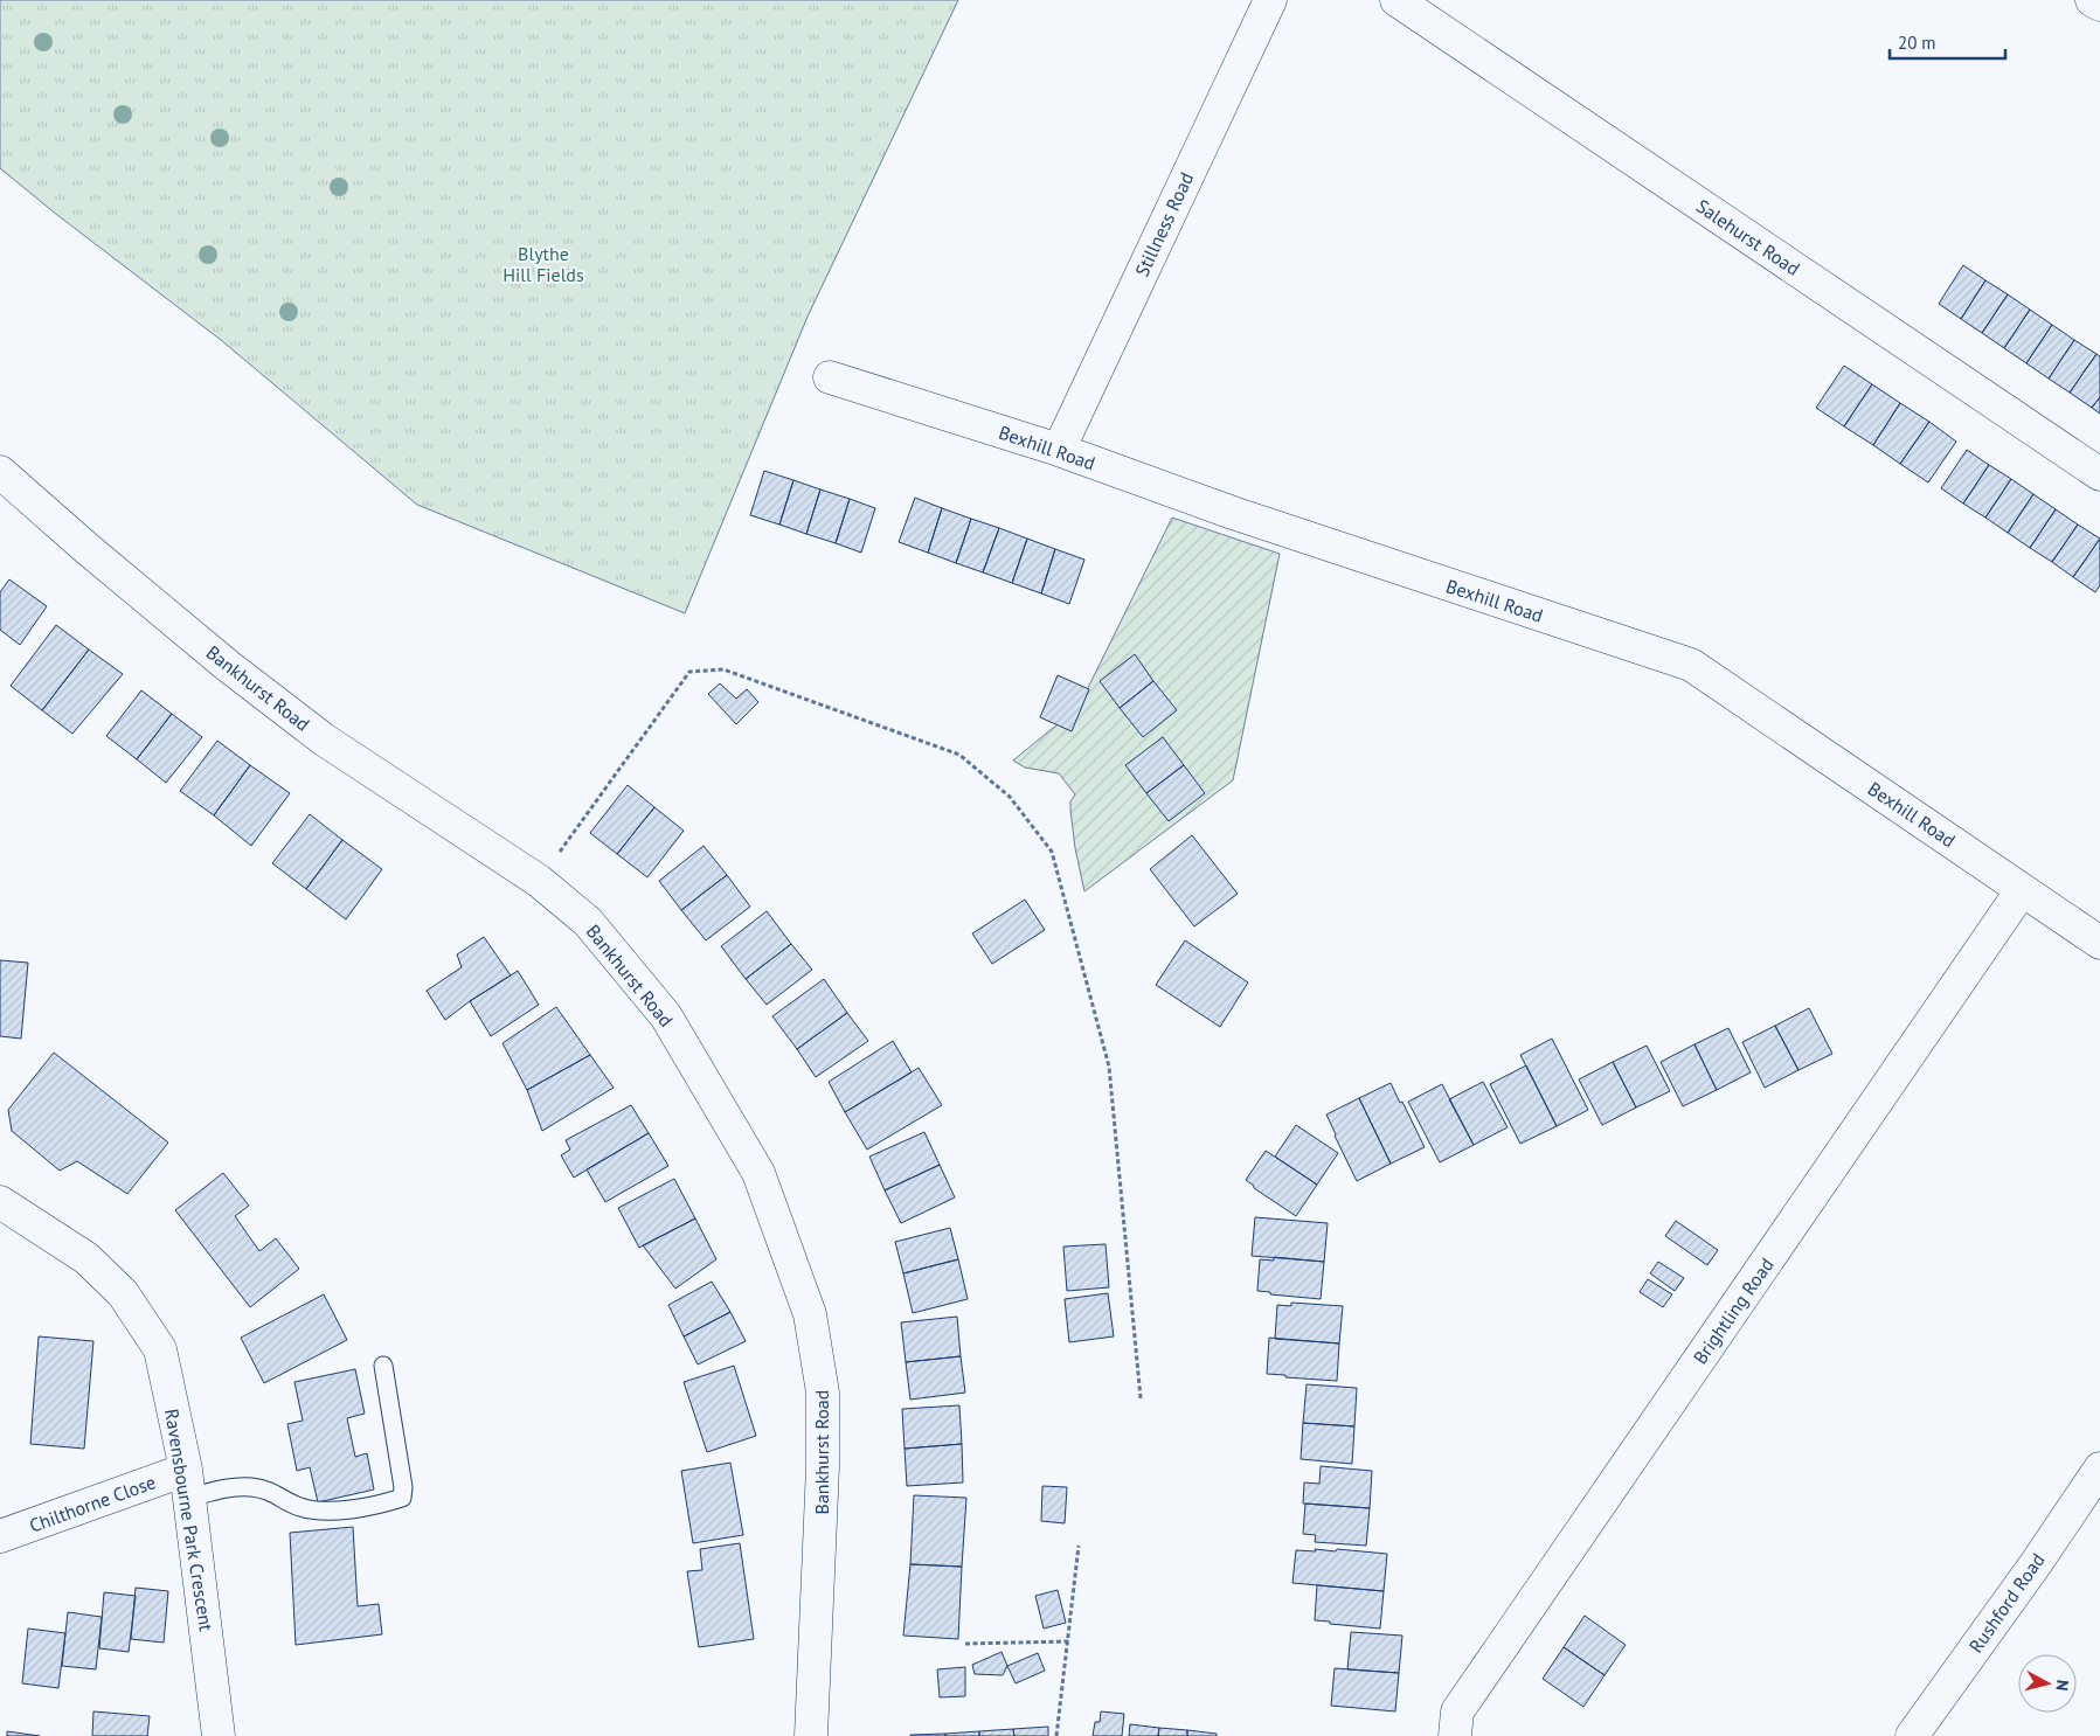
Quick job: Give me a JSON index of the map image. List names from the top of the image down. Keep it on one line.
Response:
{"streets":{"street":["Stillness Road","Salehurst Road","Bexhill Road","Bankhurst Road","Brightling Road","Chilthorne Close","Ravensbourne Park Crescent","Rushford Road"]},"crossings":[["Stillness Road","Bexhill Road"],["Bexhill Road","Brightling Road"],["Chilthorne Close","Ravensbourne Park Crescent"]],"parks":["Blythe Hill Fields"],"scale_bar":"20 m","north":"right"}
